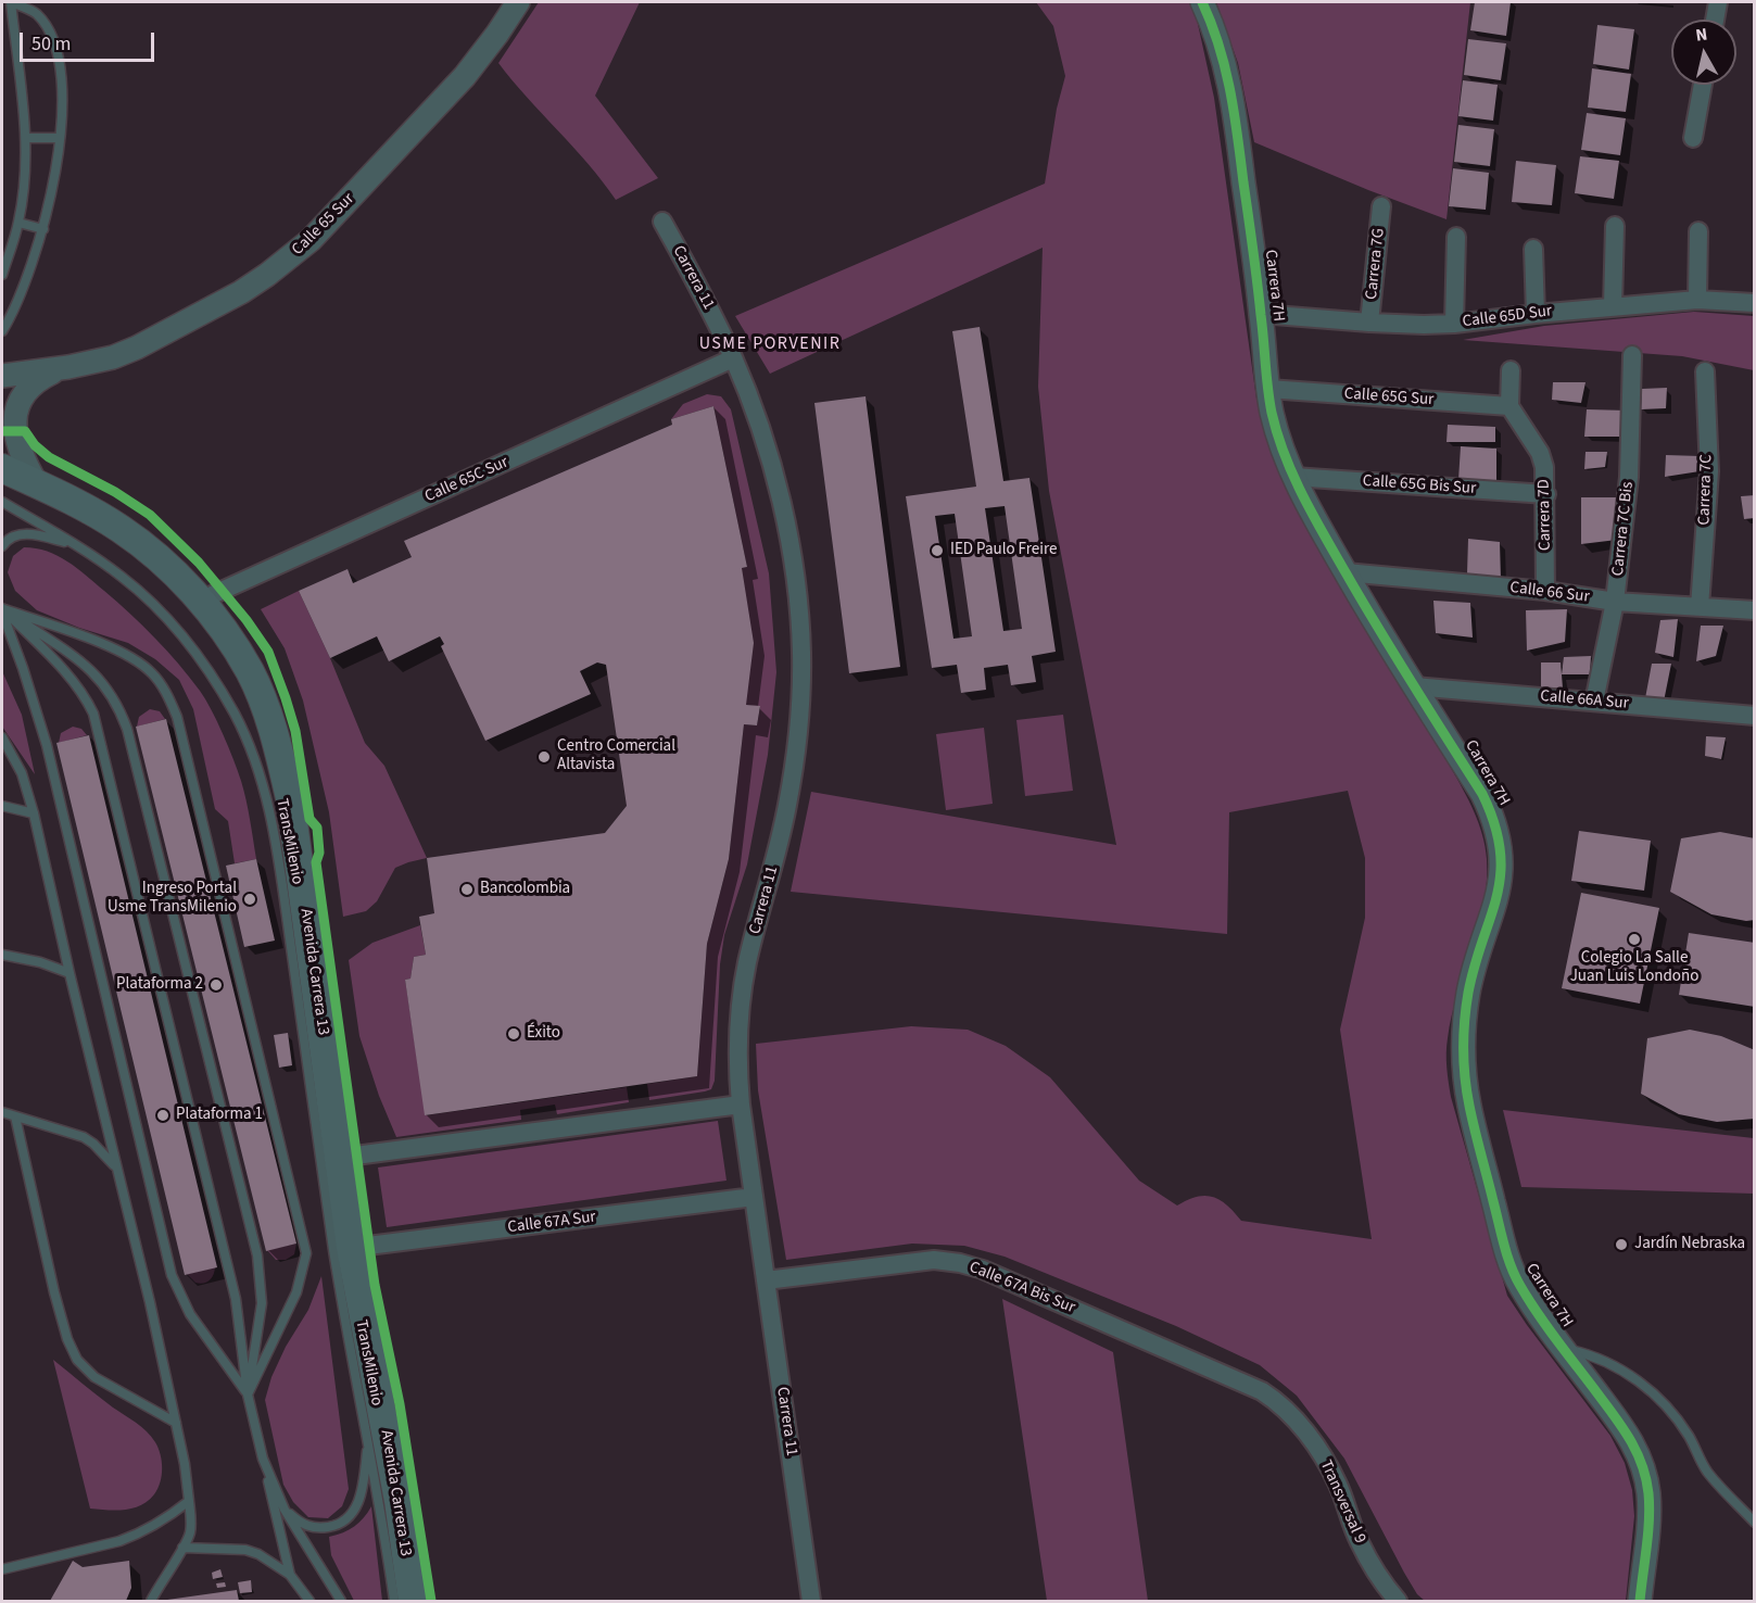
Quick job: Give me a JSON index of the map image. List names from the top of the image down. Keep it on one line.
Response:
{"streets":{"main road":["Avenida Carrera 13"],"street":["Calle 65 Sur","Carrera 7G","Carrera 11","Carrera 7H","Calle 65D Sur","Calle 65G Sur","Calle 65C Sur","Calle 65G Bis Sur","Carrera 7C","Carrera 7D","Carrera 7C Bis","Calle 66 Sur","Calle 66A Sur","Calle 67A Sur","Calle 67A Bis Sur","Transversal 9"],"lane":["TransMilenio"]},"crossings":[["Calle 65 Sur","Avenida Carrera 13"],["Carrera 7G","Calle 65D Sur"],["Carrera 11","Calle 65C Sur"],["Carrera 11","Calle 67A Sur"],["Carrera 11","Calle 67A Bis Sur"],["Carrera 7H","Calle 65D Sur"],["Carrera 7H","Calle 65G Sur"],["Carrera 7H","Calle 65G Bis Sur"],["Carrera 7H","Calle 66 Sur"],["Carrera 7H","Calle 66A Sur"],["Calle 65G Sur","Carrera 7D"],["Calle 65C Sur","Avenida Carrera 13"],["Calle 65G Bis Sur","Carrera 7D"],["Carrera 7C","Calle 66 Sur"],["Carrera 7D","Calle 66 Sur"],["Carrera 7C Bis","Calle 66 Sur"],["Carrera 7C Bis","Calle 66A Sur"],["TransMilenio","Avenida Carrera 13"],["Avenida Carrera 13","Calle 67A Sur"],["Calle 67A Bis Sur","Transversal 9"]],"districts":["USME PORVENIR"],"places":["IED Paulo Freire","Centro Comercial Altavista","Bancolombia","Ingreso Portal Usme TransMilenio","Colegio La Salle Juan Luis Londoño","Plataforma 2","Éxito","Plataforma 1","Jardín Nebraska"],"scale_bar":"50 m","north":"top"}
